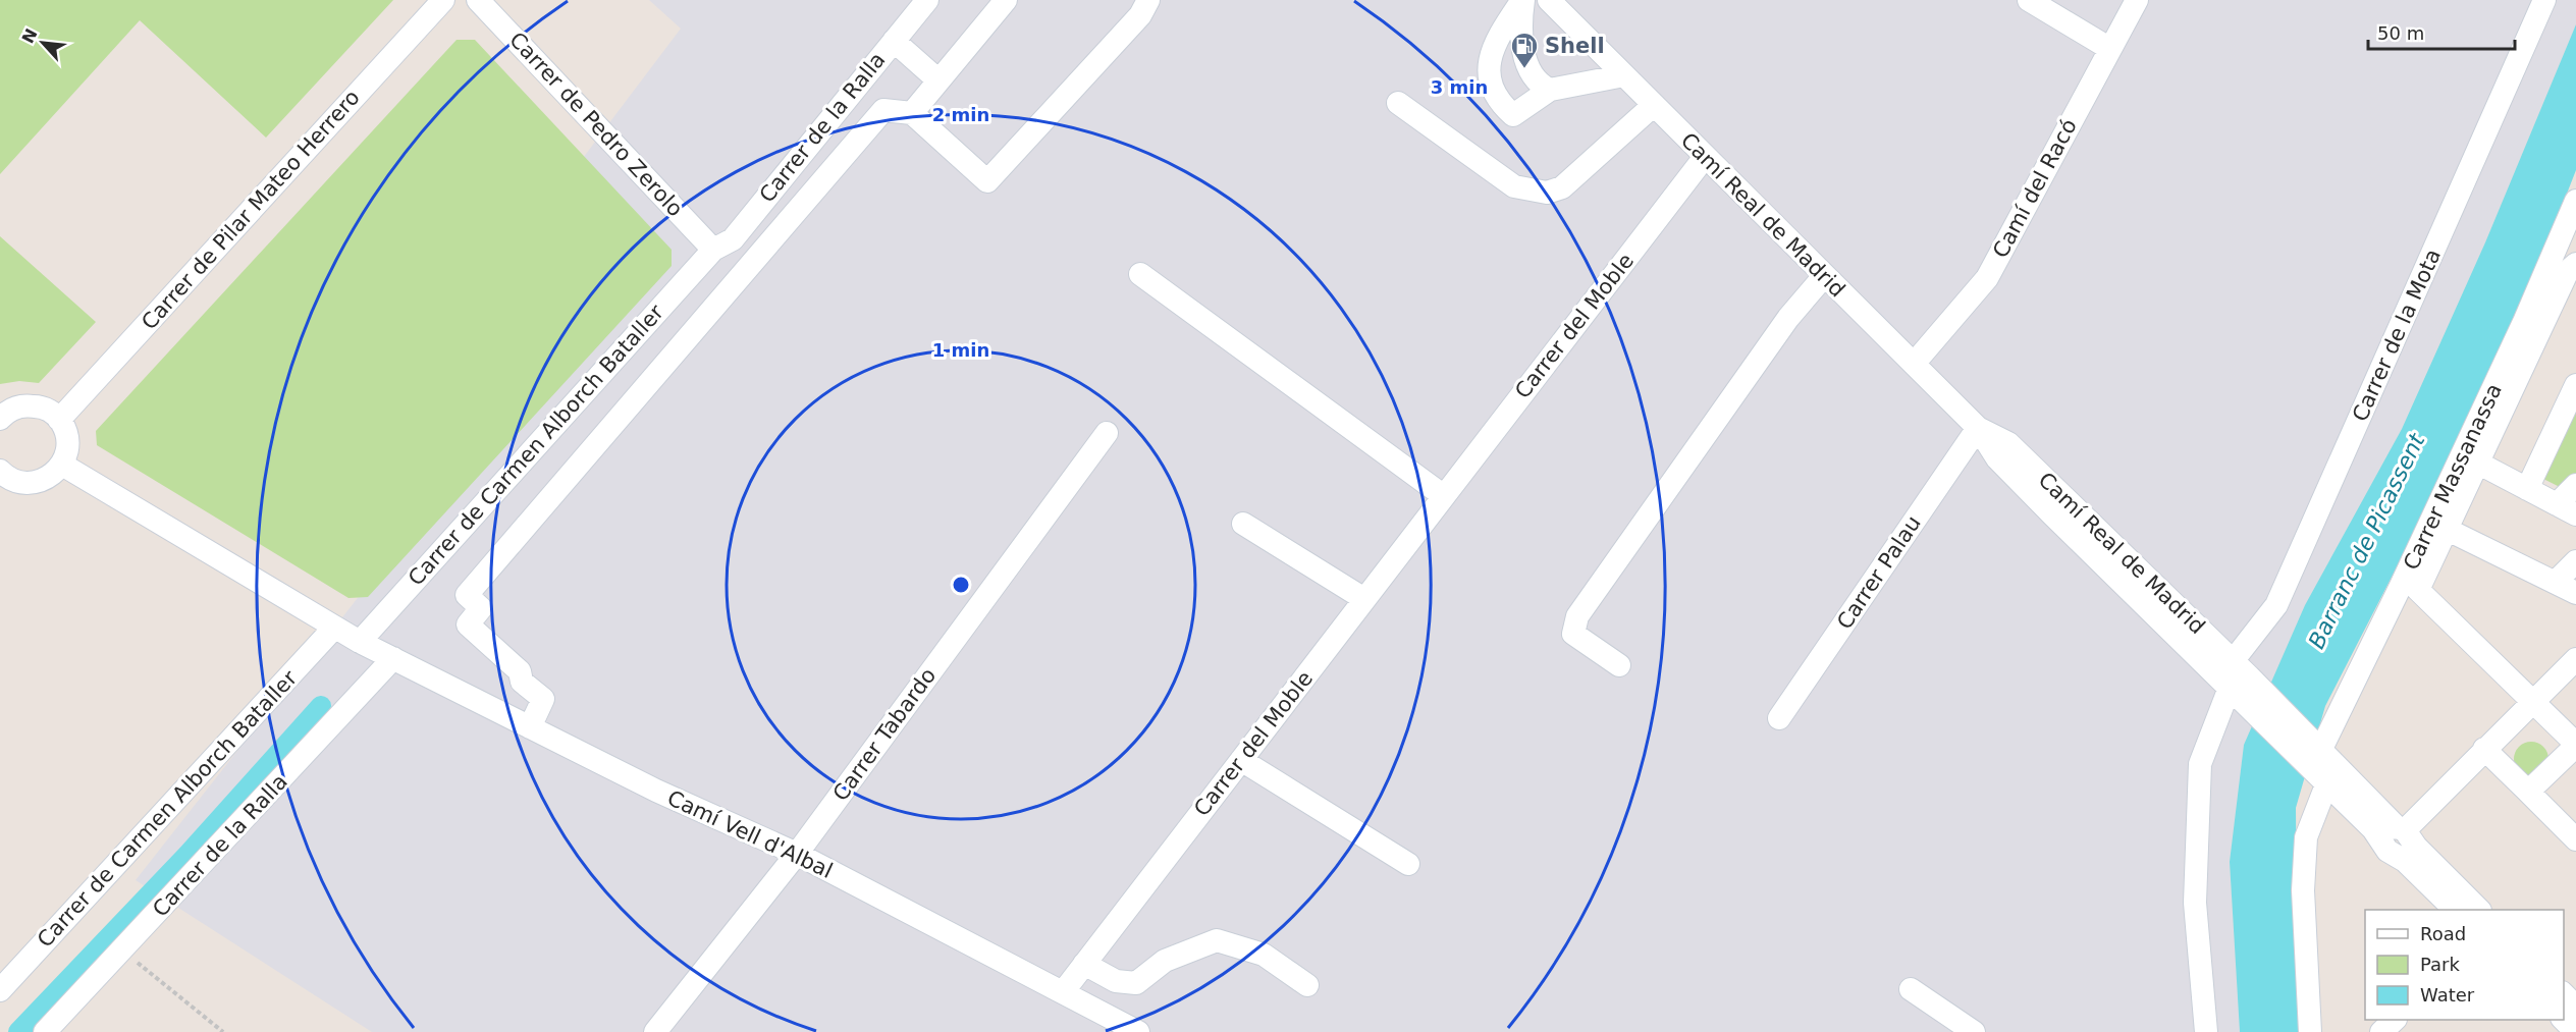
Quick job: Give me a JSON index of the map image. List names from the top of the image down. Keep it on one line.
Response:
{"streets":{"street":["Carrer de Pedro Zerolo","Carrer de la Ralla","Camí del Racó","Carrer de Pilar Mateo Herrero","Camí Real de Madrid","Carrer del Moble","Carrer de la Mota","Carrer de Carmen Alborch Bataller","Carrer Massanassa","Carrer Palau","Carrer Tabardo","Camí Vell d'Albal"]},"crossings":[["Carrer de Pedro Zerolo","Carrer de la Ralla"],["Carrer de Pedro Zerolo","Carrer de Carmen Alborch Bataller"],["Carrer de la Ralla","Carrer de Carmen Alborch Bataller"],["Carrer de la Ralla","Camí Vell d'Albal"],["Camí del Racó","Camí Real de Madrid"],["Camí Real de Madrid","Carrer del Moble"],["Camí Real de Madrid","Carrer de la Mota"],["Camí Real de Madrid","Carrer Palau"],["Carrer del Moble","Camí Vell d'Albal"],["Carrer de Carmen Alborch Bataller","Camí Vell d'Albal"],["Carrer Tabardo","Camí Vell d'Albal"]],"water":["Barranc de Picassent"],"places":{"fuel station":["Shell"]},"legend":["Road","Park","Water"],"scale_bar":"50 m","north":"top left","rings":["3 min","2 min","1 min"]}
